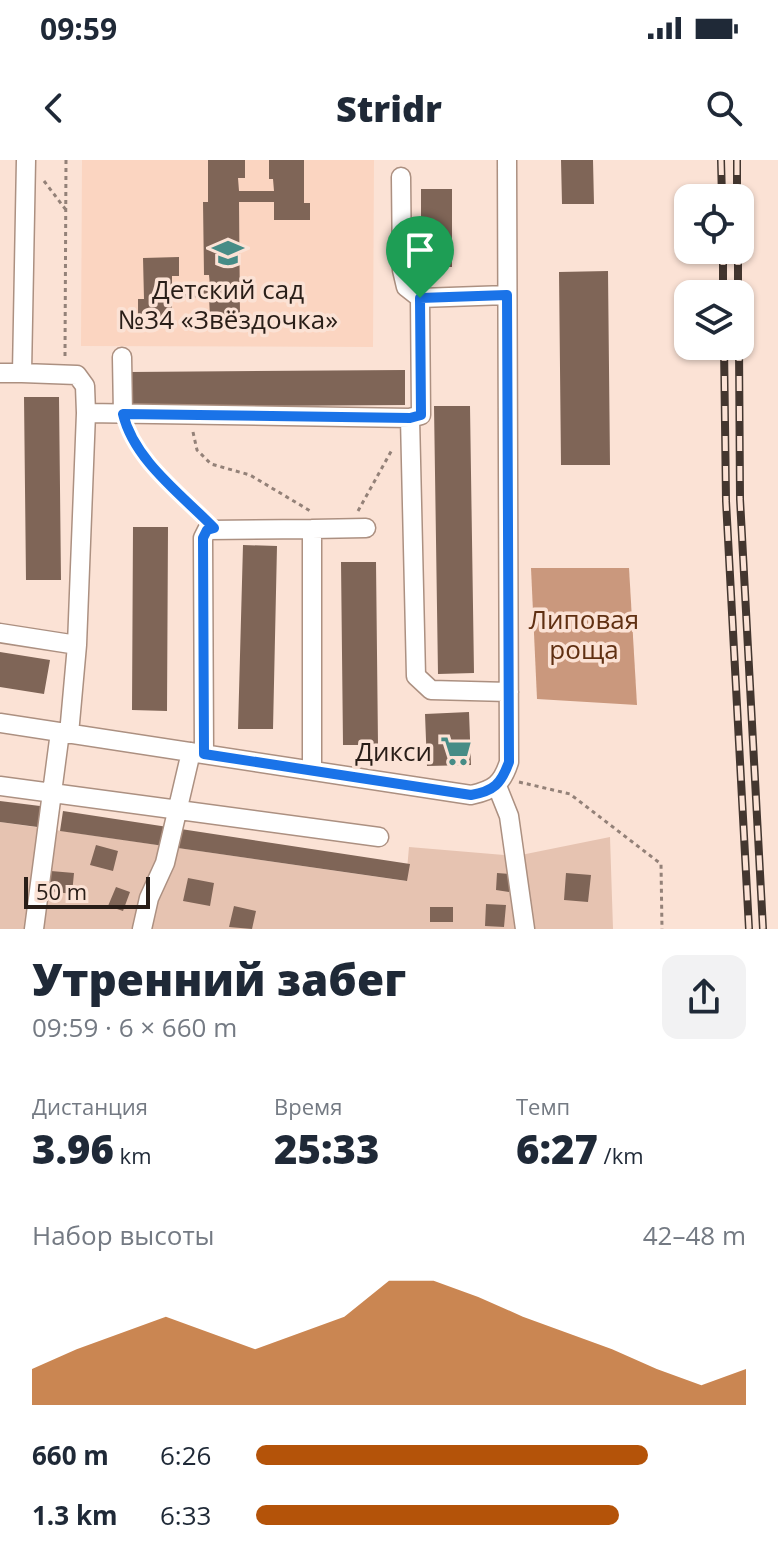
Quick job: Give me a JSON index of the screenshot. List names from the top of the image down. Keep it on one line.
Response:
{"parks":["Липовая роща"],"places":{"school or university":["Детский сад №34 «Звёздочка»"],"supermarket":["Дикси"]},"scale_bar":"50 m","page":{"status":"09:59","header":"Stridr","scale":"50 m","heading":["Утренний забег","09:59 · 6 × 660 m"],"stats":[["Дистанция","3.96 km"],["Время","25:33"],["Темп","6:27 /km"]],"chart":["Набор высоты","42–48 m"],"list":[{"name":"660 m","note":"6:26"},{"name":"1.3 km","note":"6:33"}]}}
